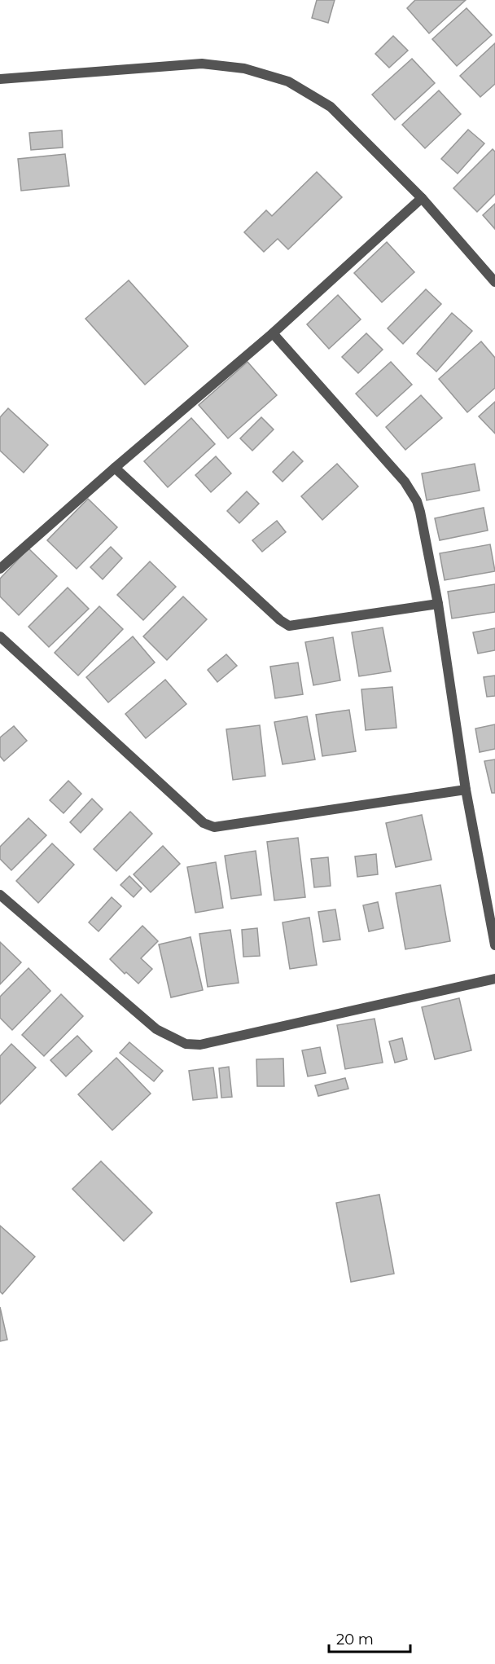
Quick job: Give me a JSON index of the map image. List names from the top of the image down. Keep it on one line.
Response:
{"scale_bar":"20 m"}
